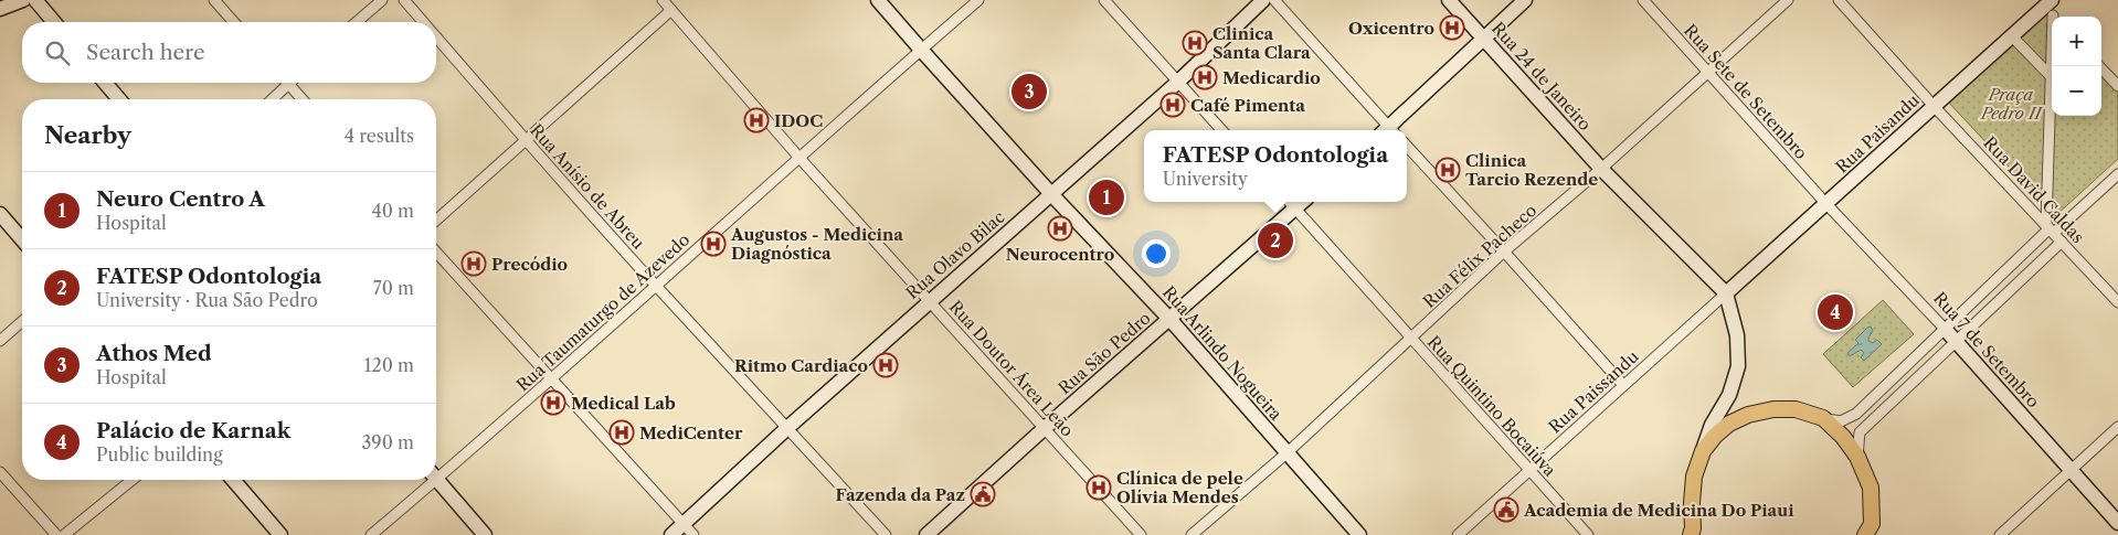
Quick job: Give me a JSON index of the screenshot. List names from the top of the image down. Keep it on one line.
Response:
{"streets":{"street":["Rua 24 de Janeiro","Rua Sete de Setembro","Rua Paisandu","Rua Anísio de Abreu","Rua David Caldas","Rua Olavo Bilac","Rua Félix Pacheco","Rua Taumaturgo de Azevedo","Rua 7 de Setembro","Rua São Pedro","Rua Arlindo Nogueira","Rua Doutor Área Leão","Rua Paissandu","Rua Quintino Bocaiúva"]},"crossings":[["Rua 24 de Janeiro","Rua Paisandu"],["Rua 24 de Janeiro","Rua Félix Pacheco"],["Rua 24 de Janeiro","Rua Paissandu"],["Rua Sete de Setembro","Rua Paisandu"],["Rua Sete de Setembro","Rua Félix Pacheco"],["Rua Sete de Setembro","Rua 7 de Setembro"],["Rua Paisandu","Rua David Caldas"],["Rua Paisandu","Rua 7 de Setembro"],["Rua Paisandu","Rua Paissandu"],["Rua Anísio de Abreu","Rua Olavo Bilac"],["Rua Anísio de Abreu","Rua Taumaturgo de Azevedo"],["Rua Olavo Bilac","Rua Arlindo Nogueira"],["Rua Olavo Bilac","Rua Doutor Área Leão"],["Rua Félix Pacheco","Rua Arlindo Nogueira"],["Rua Félix Pacheco","Rua Quintino Bocaiúva"],["Rua Taumaturgo de Azevedo","Rua Arlindo Nogueira"],["Rua Taumaturgo de Azevedo","Rua Doutor Área Leão"],["Rua São Pedro","Rua Arlindo Nogueira"],["Rua São Pedro","Rua Doutor Área Leão"],["Rua São Pedro","Rua Quintino Bocaiúva"],["Rua Paissandu","Rua Quintino Bocaiúva"]],"parks":["Praça Pedro II"],"places":{"hospital":["Oxicentro","Clinica Santa Clara","Medicardio","Café Pimenta","IDOC","Clinica Tarcio Rezende","Neurocentro","Augustos - Medicina Diagnóstica","Precódio","Ritmo Cardiaco","Medical Lab","MediCenter","Clínica de pele Olívia Mendes"],"public building":["Fazenda da Paz","Academia de Medicina Do Piaui"]},"page":{"map_buttons":["+","−"],"search":"Search here","pins":["3","1","2","4"],"heading":["Nearby","4 results"],"popup":["FATESP Odontologia","University"],"list":[{"mark":"1","name":"Neuro Centro A","note":"Hospital","value":"40 m"},{"mark":"2","name":"FATESP Odontologia","note":"University · Rua São Pedro","value":"70 m"},{"mark":"3","name":"Athos Med","note":"Hospital","value":"120 m"},{"mark":"4","name":"Palácio de Karnak","note":"Public building","value":"390 m"}]}}
